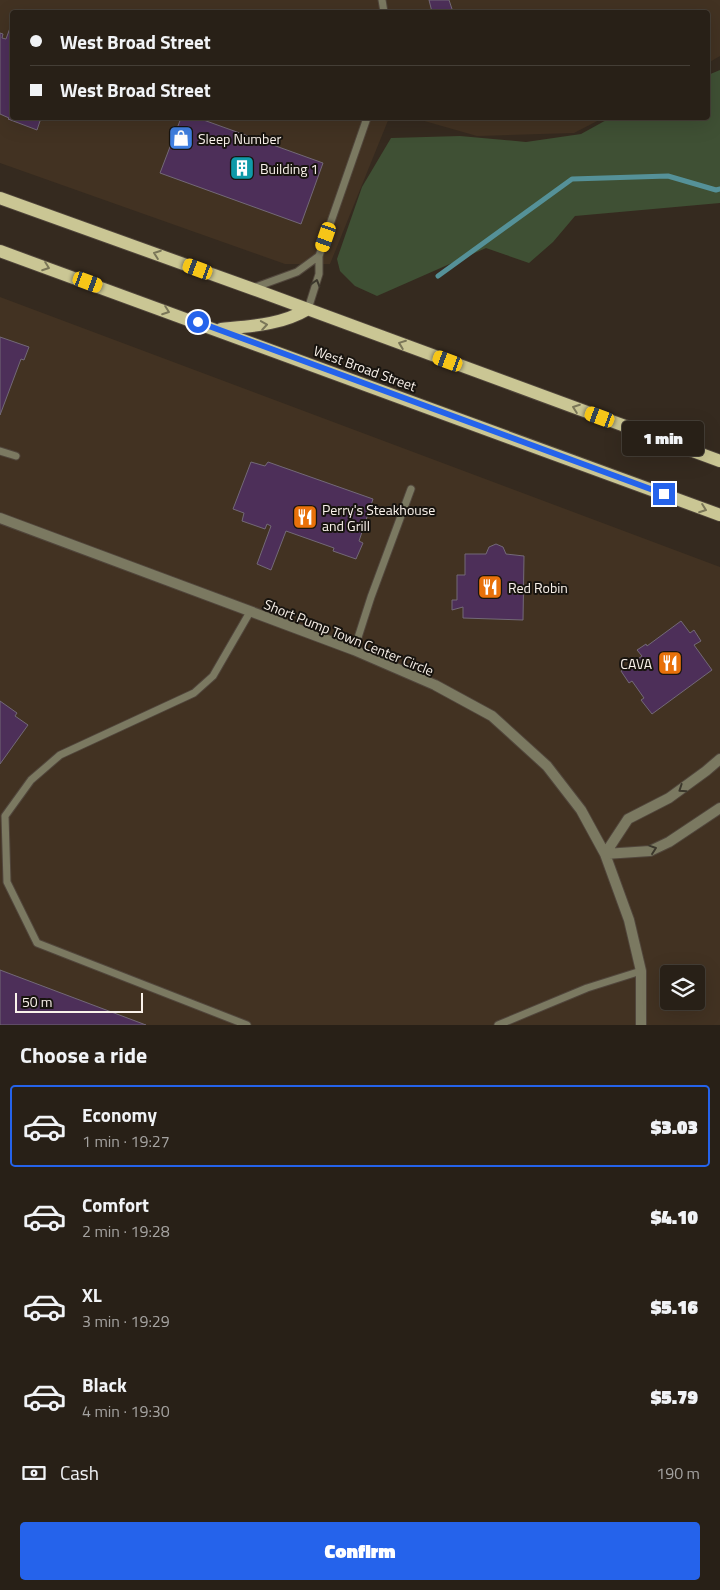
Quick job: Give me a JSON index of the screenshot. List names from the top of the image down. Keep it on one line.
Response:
{"streets":{"main road":["West Broad Street"],"street":["Short Pump Town Center Circle"]},"places":{"shop":["Sleep Number"],"building":["Building 1"],"restaurant":["Perry's Steakhouse and Grill","Red Robin","CAVA"]},"scale_bar":"50 m","page":{"banner":["West Broad Street","West Broad Street"],"bubble":"1 min","scale":"50 m","heading":"Choose a ride","list":[{"name":"Economy","note":"1 min · 19:27","value":"$3.03"},{"name":"Comfort","note":"2 min · 19:28","value":"$4.10"},{"name":"XL","note":"3 min · 19:29","value":"$5.16"},{"name":"Black","note":"4 min · 19:30","value":"$5.79"}],"pay":["Cash","190 m"],"buttons":"Confirm"}}
